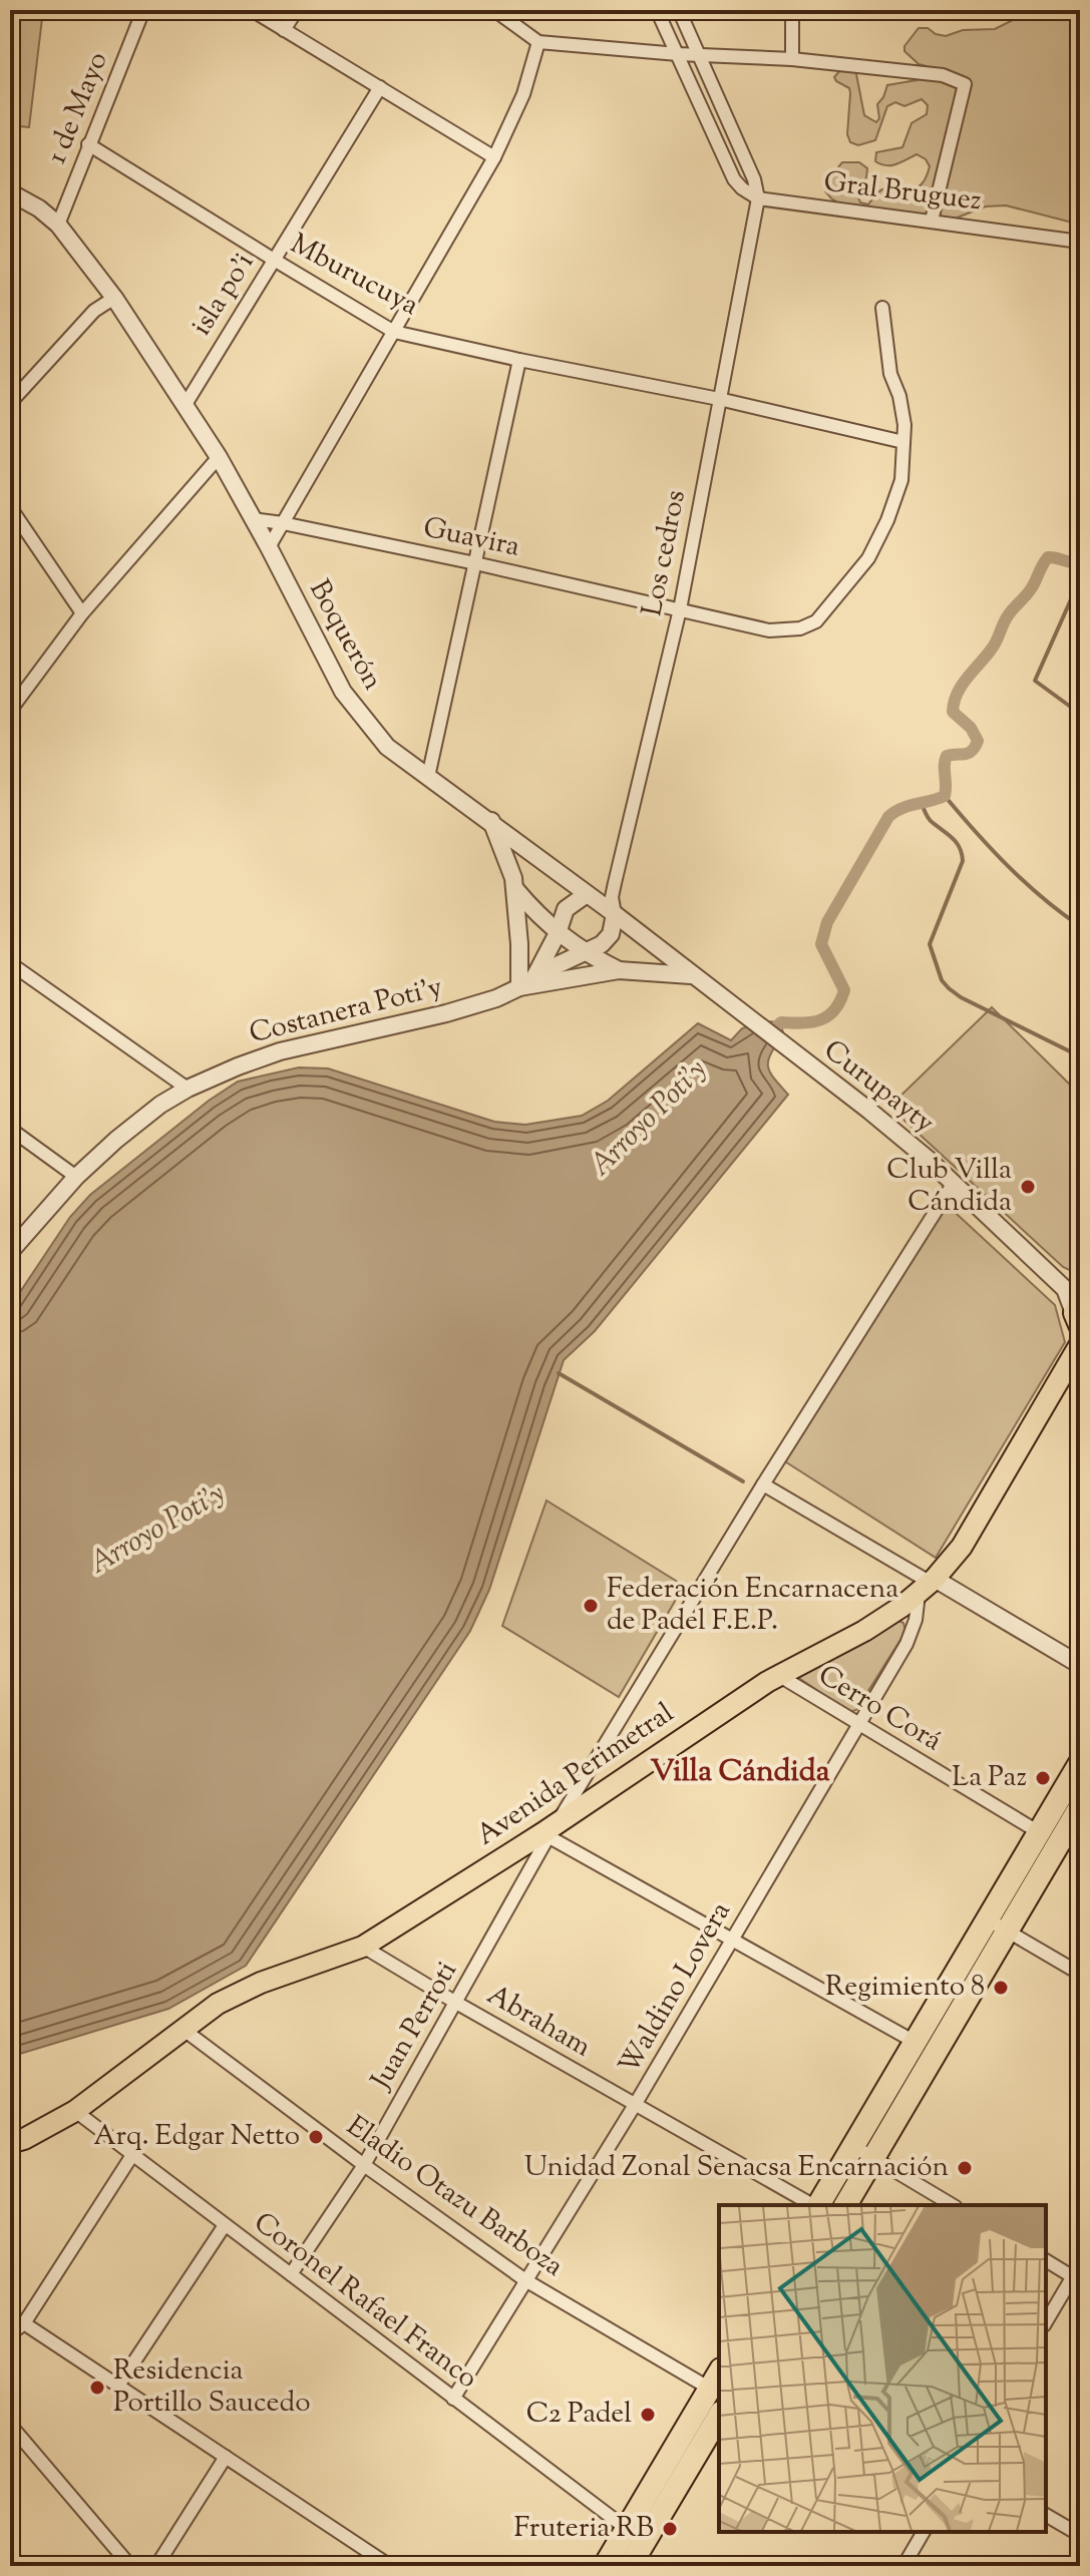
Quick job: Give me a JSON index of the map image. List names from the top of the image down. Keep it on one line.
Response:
{"streets":{"main road":["Avenida Perimetral"],"street":["1 de Mayo","Gral Bruguez","Mburucuya","isla po'i","Guavira","Los cedros","Boquerón","Costanera Poti'y","Curupayty","Cerro Corá","Waldino Lovera","Abraham","Juan Perroti","Eladio Otazu Barboza","Coronel Rafael Franco"]},"crossings":[["1 de Mayo","Mburucuya"],["1 de Mayo","Boquerón"],["Gral Bruguez","Los cedros"],["Mburucuya","isla po'i"],["Mburucuya","Guavira"],["Mburucuya","Los cedros"],["isla po'i","Boquerón"],["Guavira","Los cedros"],["Guavira","Boquerón"],["Los cedros","Boquerón"],["Boquerón","Curupayty"],["Curupayty","Avenida Perimetral"],["Curupayty","Juan Perroti"],["Cerro Corá","Avenida Perimetral"],["Cerro Corá","Waldino Lovera"],["Avenida Perimetral","Waldino Lovera"],["Avenida Perimetral","Abraham"],["Avenida Perimetral","Juan Perroti"],["Avenida Perimetral","Eladio Otazu Barboza"],["Avenida Perimetral","Coronel Rafael Franco"],["Waldino Lovera","Abraham"],["Waldino Lovera","Eladio Otazu Barboza"],["Waldino Lovera","Coronel Rafael Franco"],["Abraham","Juan Perroti"],["Juan Perroti","Eladio Otazu Barboza"],["Juan Perroti","Coronel Rafael Franco"]],"districts":["Villa Cándida"],"water":["Arroyo Poti'y"],"places":["Club Villa Cándida","Federación Encarnacena de Padel F.E.P.","La Paz","Regimiento 8","Arq. Edgar Netto","Unidad Zonal Senacsa Encarnación","Residencia Portillo Saucedo","C2 Padel","Fruteria RB"]}
